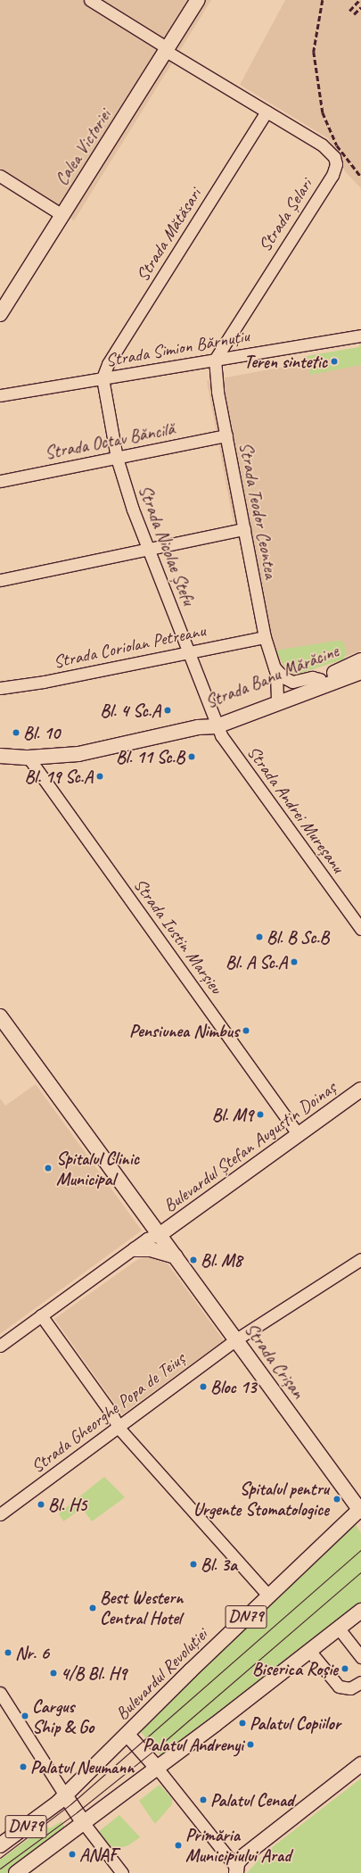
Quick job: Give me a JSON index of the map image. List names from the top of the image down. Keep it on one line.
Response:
{"streets":{"main road":["Calea Victoriei","Strada Banu Mărăcine","Bulevardul Ștefan Augustin Doinaș","Strada Crișan","DN79","Bulevardul Revoluției"],"street":["Strada Șelari","Strada Mătăsari","Strada Simion Bărnuțiu","Strada Octav Băncilă","Strada Teodor Ceontea","Strada Nicolae Ștefu","Strada Coriolan Petreanu","Strada Andrei Mureșanu","Strada Iustin Marșieu","Strada Gheorghe Popa de Teiuș"]},"crossings":[["Strada Șelari","Strada Mătăsari"],["Strada Șelari","Strada Simion Bărnuțiu"],["Strada Șelari","Strada Teodor Ceontea"],["Strada Mătăsari","Strada Simion Bărnuțiu"],["Strada Mătăsari","Strada Nicolae Ștefu"],["Strada Simion Bărnuțiu","Strada Teodor Ceontea"],["Strada Simion Bărnuțiu","Strada Nicolae Ștefu"],["Strada Octav Băncilă","Strada Teodor Ceontea"],["Strada Octav Băncilă","Strada Nicolae Ștefu"],["Strada Teodor Ceontea","Strada Coriolan Petreanu"],["Strada Teodor Ceontea","Strada Banu Mărăcine"],["Strada Nicolae Ștefu","Strada Coriolan Petreanu"],["Strada Nicolae Ștefu","Strada Banu Mărăcine"],["Strada Nicolae Ștefu","Strada Andrei Mureșanu"],["Strada Banu Mărăcine","Strada Andrei Mureșanu"],["Strada Banu Mărăcine","Strada Iustin Marșieu"],["Strada Iustin Marșieu","Bulevardul Ștefan Augustin Doinaș"],["Bulevardul Ștefan Augustin Doinaș","Strada Crișan"],["Strada Crișan","Strada Gheorghe Popa de Teiuș"],["Strada Crișan","Bulevardul Revoluției"]],"places":["Teren sintetic","Bl. 4 Sc.A","Bl. 10","Bl. 11 Sc.B","Bl. 19 Sc.A","Bl. B Sc.B","Bl. A Sc.A","Pensiunea Nimbus","Bl. M9","Spitalul Clinic Municipal","Bl. M8","Bloc 13","Spitalul pentru Urgente Stomatologice","Bl. H5","Bl. 3a","Best Western Central Hotel","Nr. 6","Biserica Roșie","4/B Bl. H9","Cargus Ship & Go","Palatul Copiilor","Palatul Andrenyi","Palatul Neumann","Palatul Cenad","Primăria Municipiului Arad","ANAF"]}
